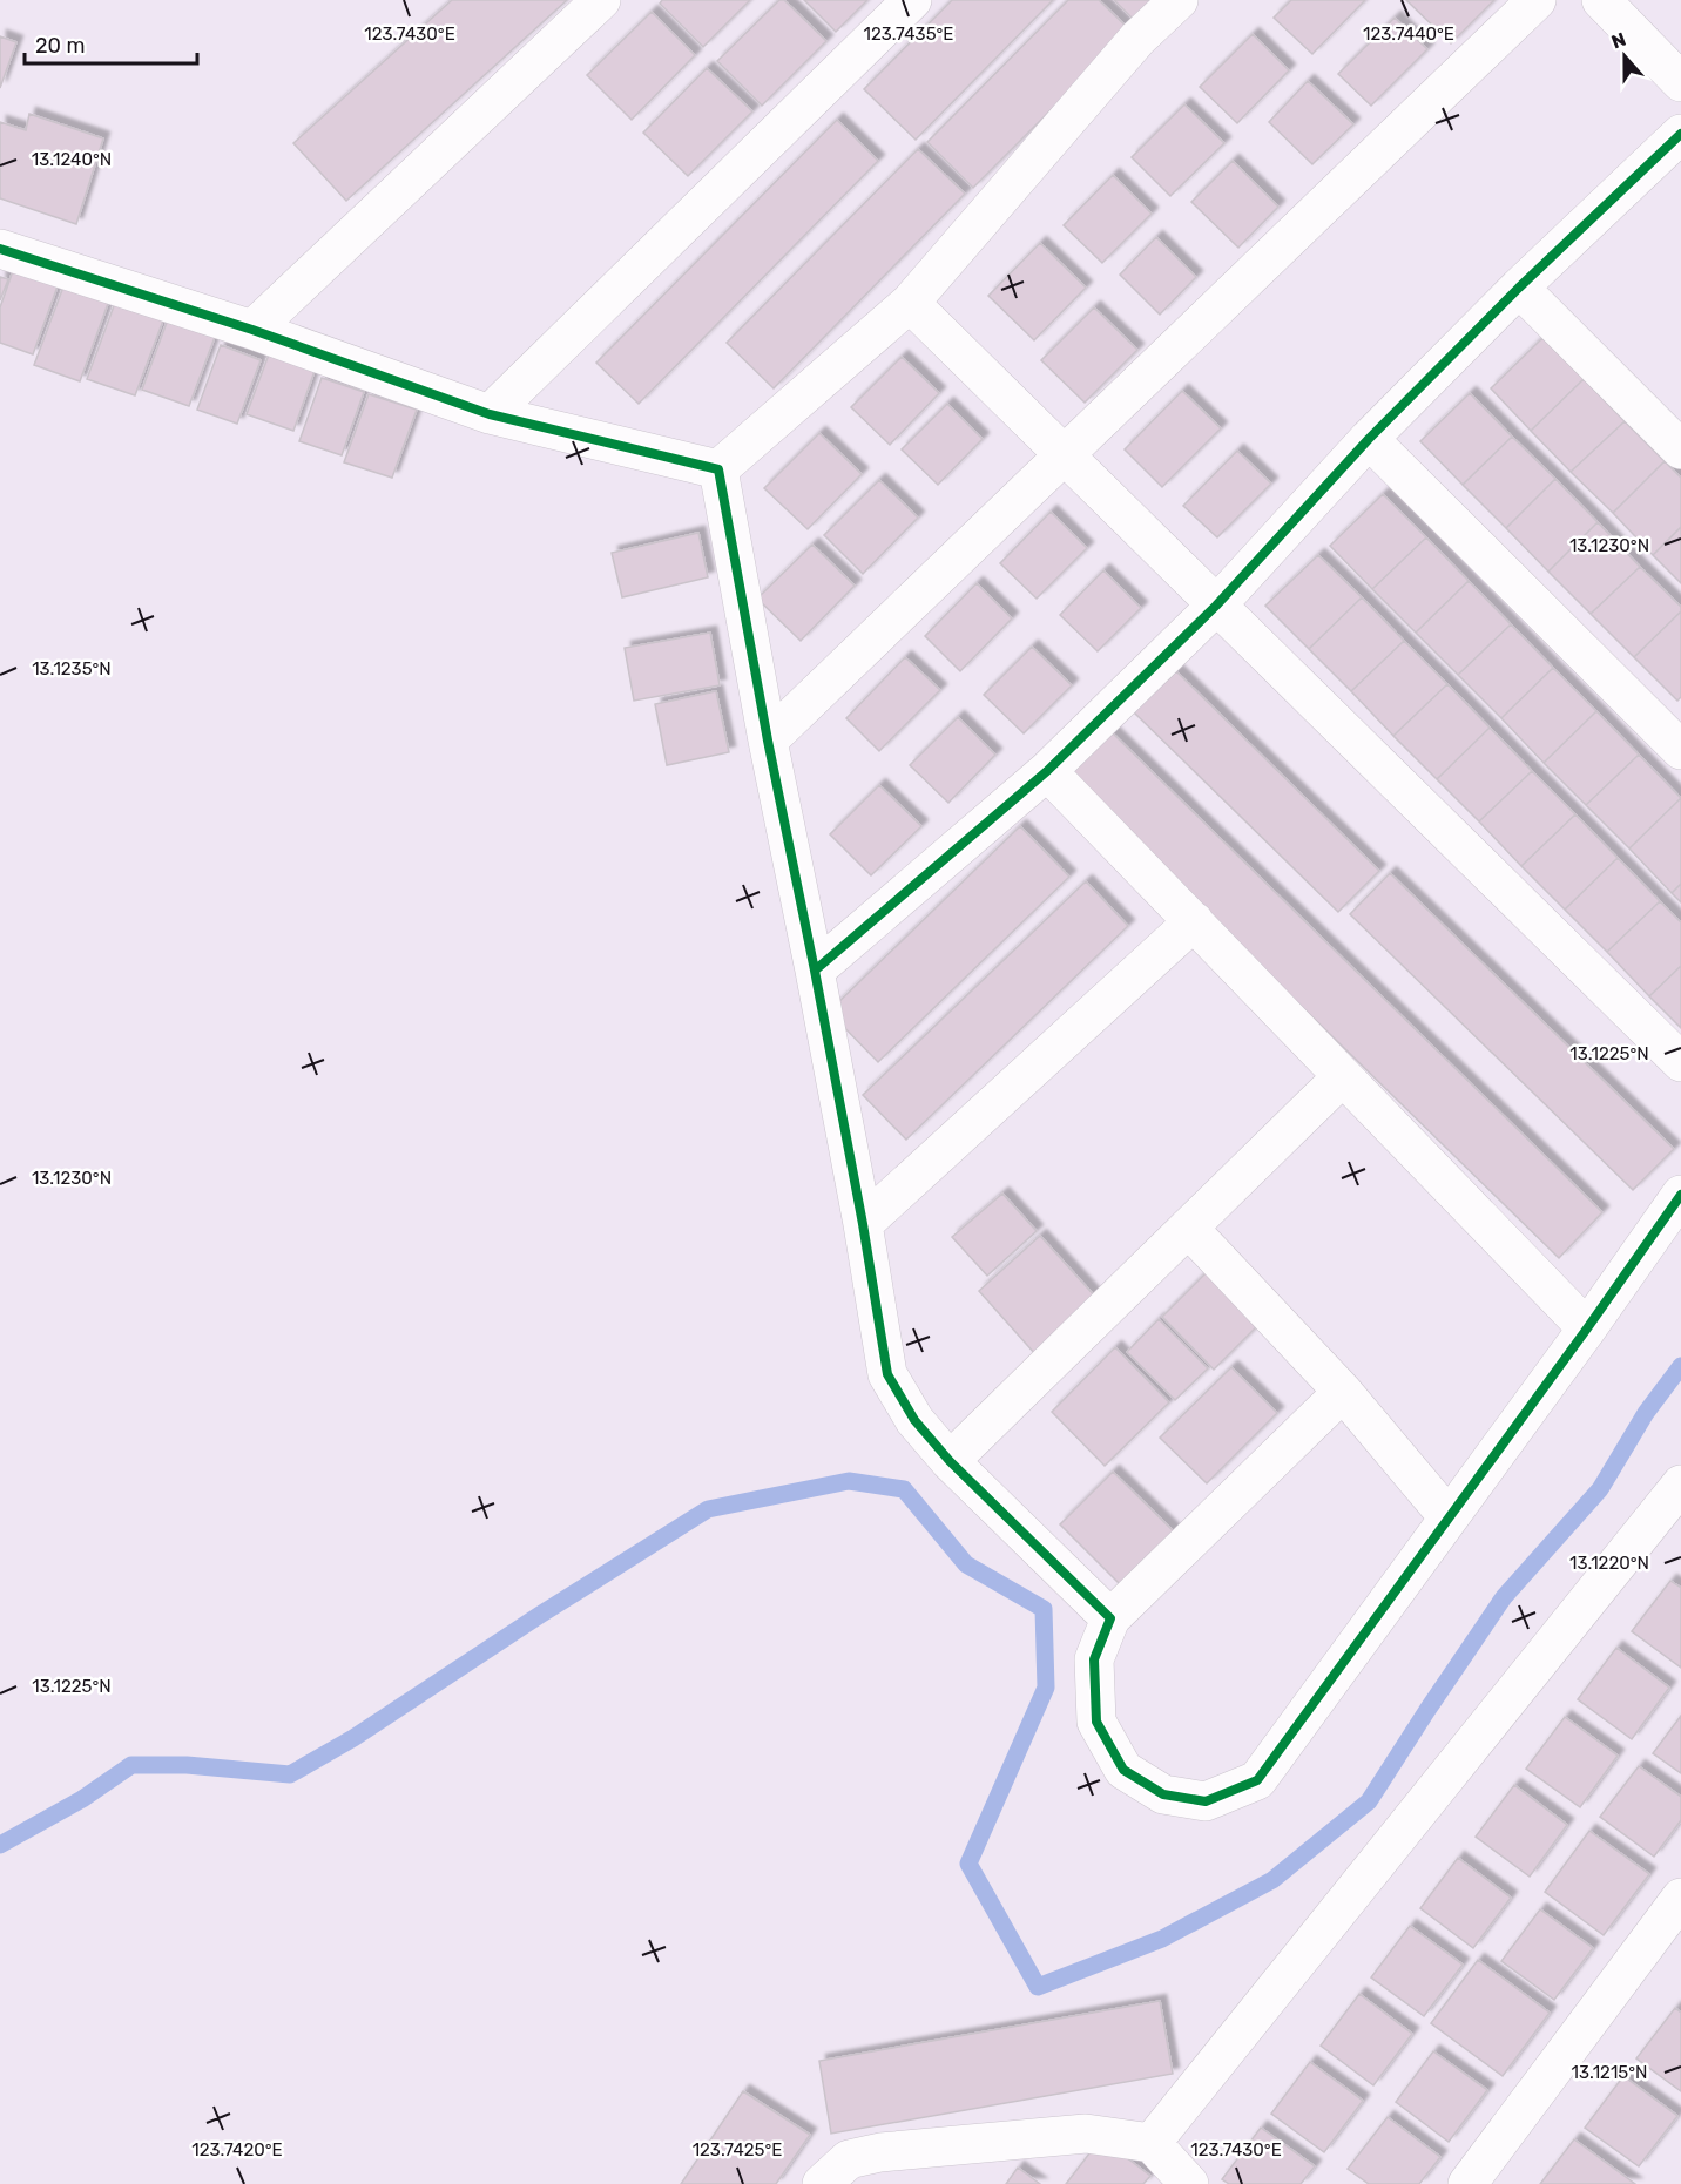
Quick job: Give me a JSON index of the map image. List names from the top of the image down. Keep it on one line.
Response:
{"scale_bar":"20 m","north":"top","coordinates":["123.7430°E","123.7435°E","123.7440°E","13.1240°N","13.1230°N","13.1235°N","13.1225°N","13.1220°N","13.1215°N","123.7420°E","123.7425°E"]}
